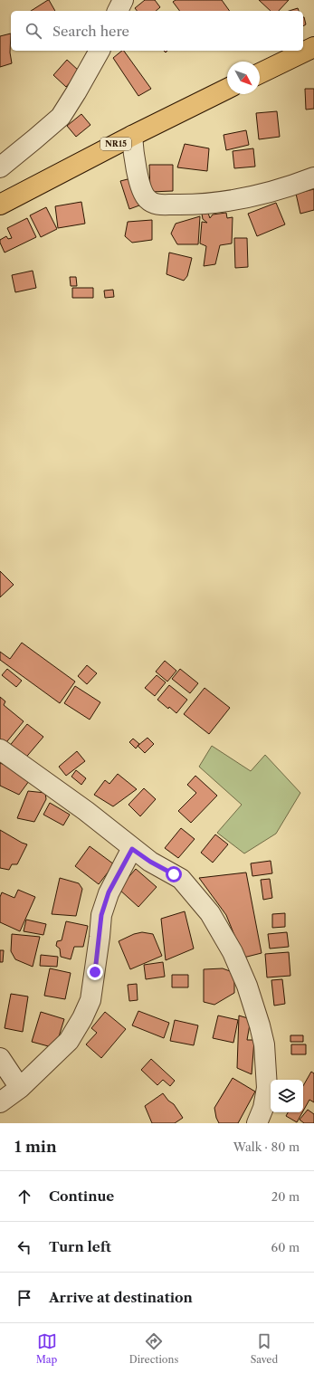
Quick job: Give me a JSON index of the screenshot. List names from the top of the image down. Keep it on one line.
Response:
{"streets":{"highway":["NR15"]},"north":"bottom right","page":{"search":"Search here","heading":["1 min","Walk · 80 m"],"list":[["Continue","20 m"],["Turn left","60 m"],"Arrive at destination"],"nav":["Map","Directions","Saved"]}}
